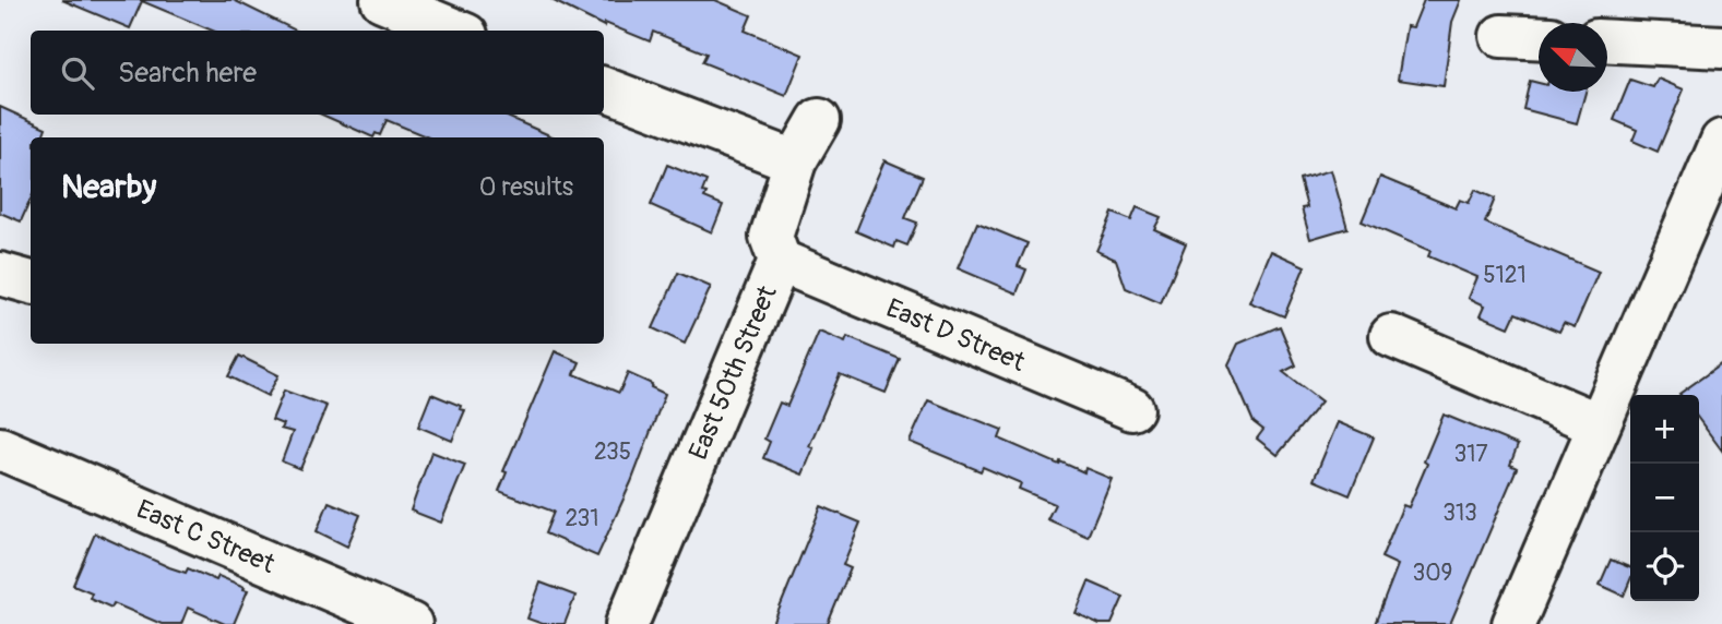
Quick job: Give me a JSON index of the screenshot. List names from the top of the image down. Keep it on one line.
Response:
{"streets":{"street":["East D Street","East 50th Street","East C Street"]},"crossings":[["East D Street","East 50th Street"]],"house_numbers":["5121","235","317","313","231","309"],"north":"top left","page":{"search":"Search here","heading":["Nearby","0 results"],"map_buttons":["+","−"]}}
